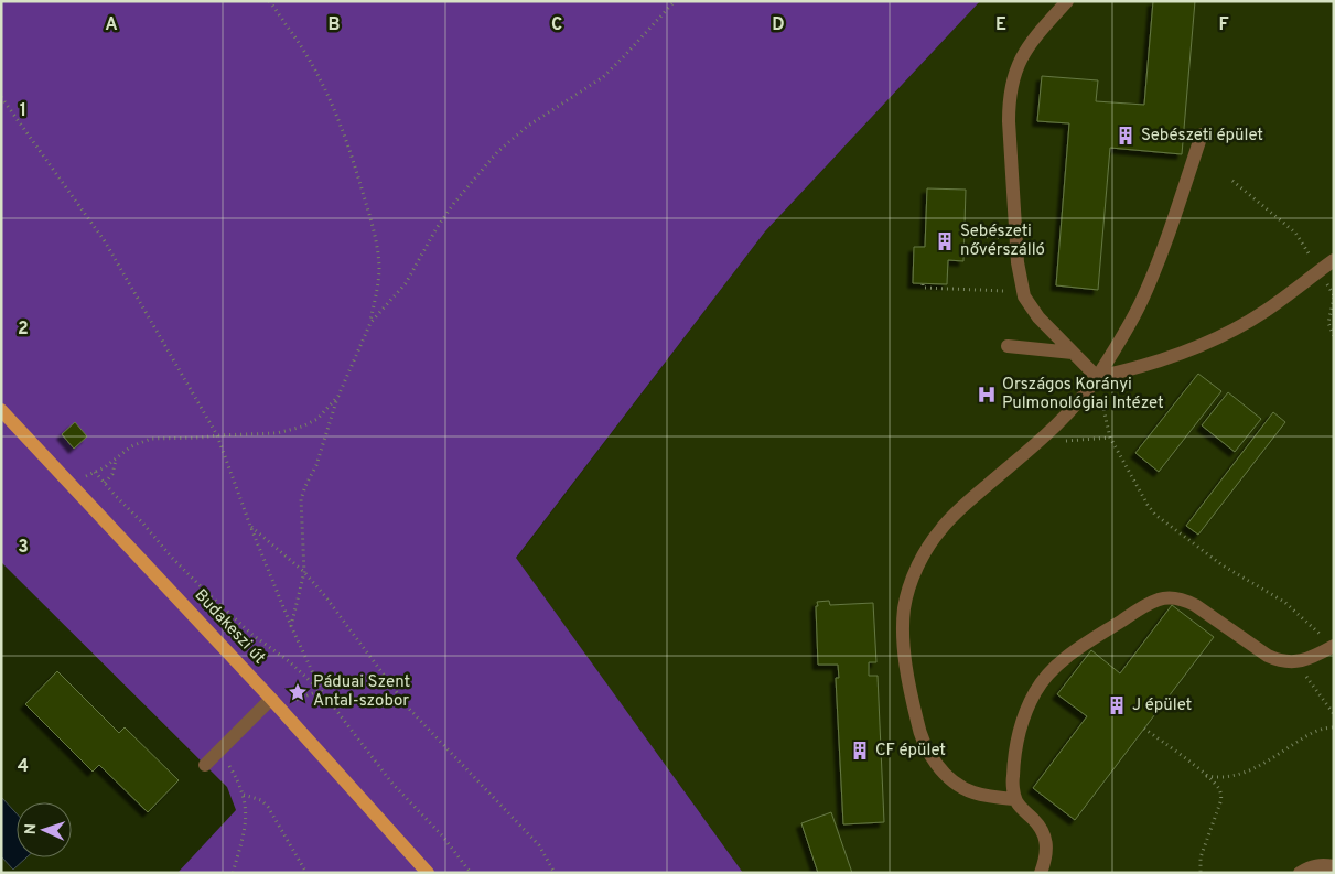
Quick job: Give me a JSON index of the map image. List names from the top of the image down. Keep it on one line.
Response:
{"streets":{"main road":["Budakeszi út"]},"places":{"building":["Sebészeti épület","Sebészeti nővérszálló","J épület","CF épület"],"hospital":["Országos Korányi Pulmonológiai Intézet"],"place":["Páduai Szent Antal-szobor"]},"north":"left","grid":{"columns":["A","B","C","D","E","F"],"rows":["1","2","3","4"]}}
